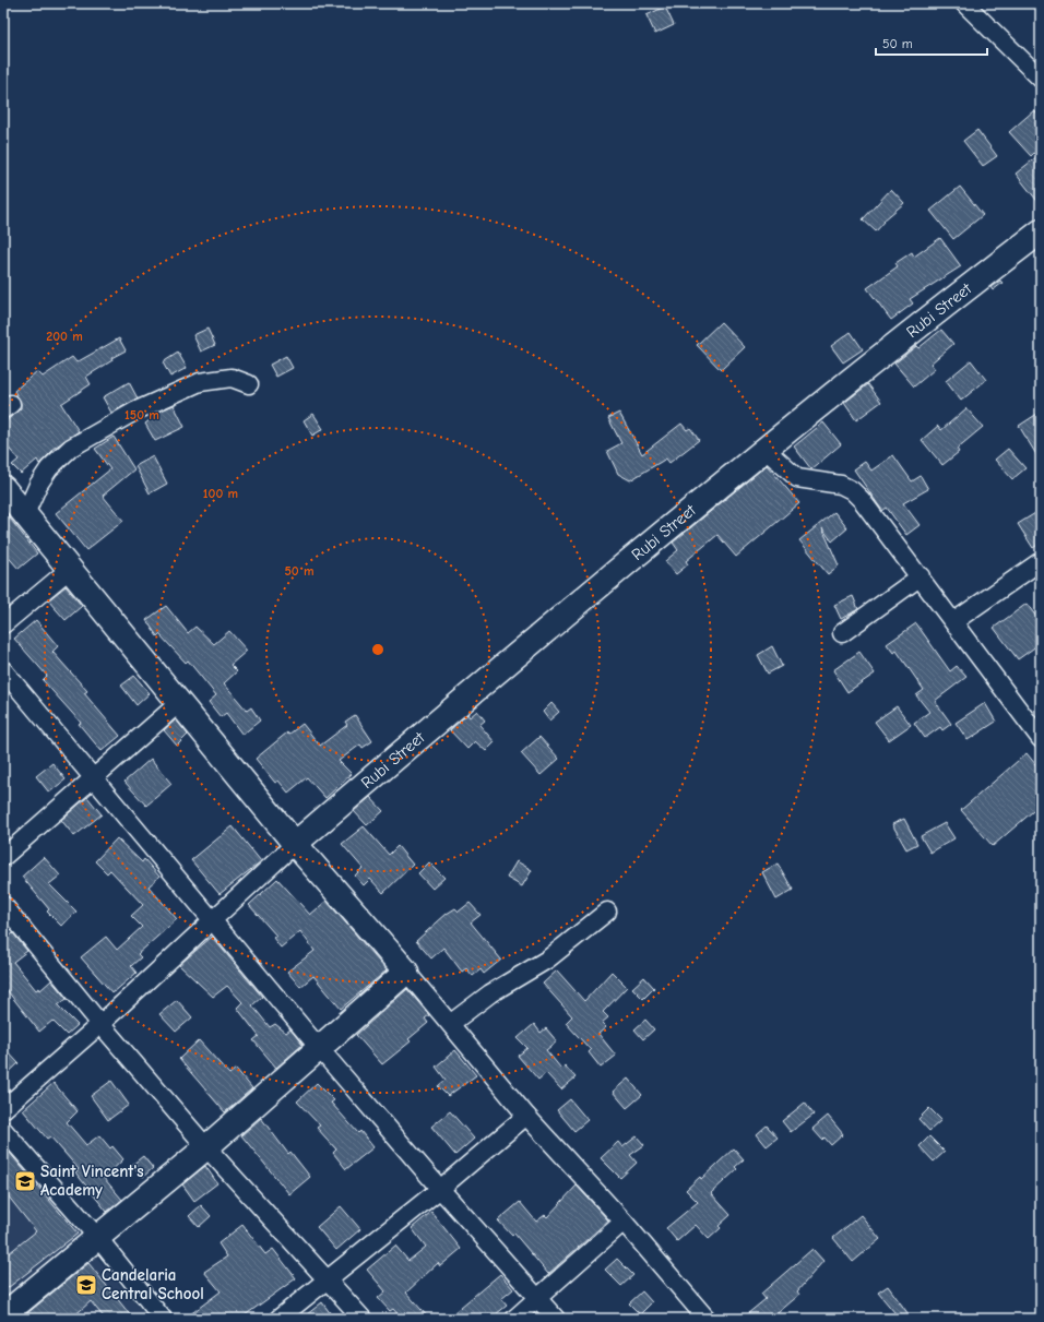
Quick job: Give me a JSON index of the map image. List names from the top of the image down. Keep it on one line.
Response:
{"streets":{"street":["Rubi Street"]},"places":{"school or university":["Saint Vincent's Academy","Candelaria Central School"]},"scale_bar":"50 m","rings":["200 m","150 m","100 m","50 m"]}
